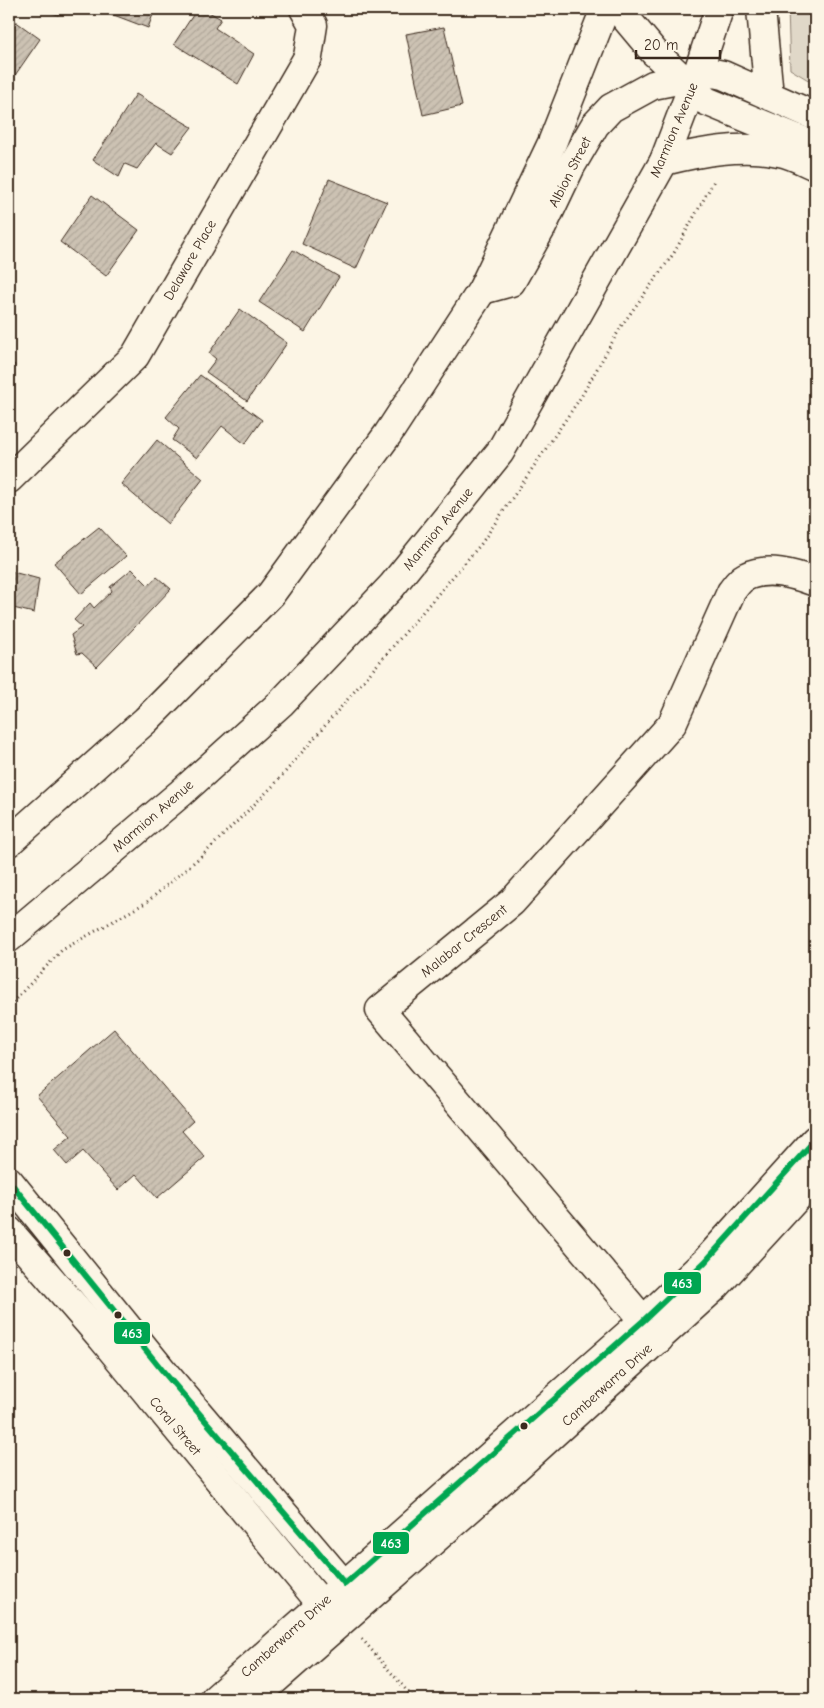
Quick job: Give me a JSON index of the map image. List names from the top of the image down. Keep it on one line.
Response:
{"streets":{"main road":["Marmion Avenue","Albion Street","Delaware Place","Malabar Crescent","Camberwarra Drive","Coral Street"]},"crossings":[["Marmion Avenue","Albion Street"],["Malabar Crescent","Camberwarra Drive"],["Camberwarra Drive","Coral Street"]],"lines":["transit line 463"],"scale_bar":"20 m"}
